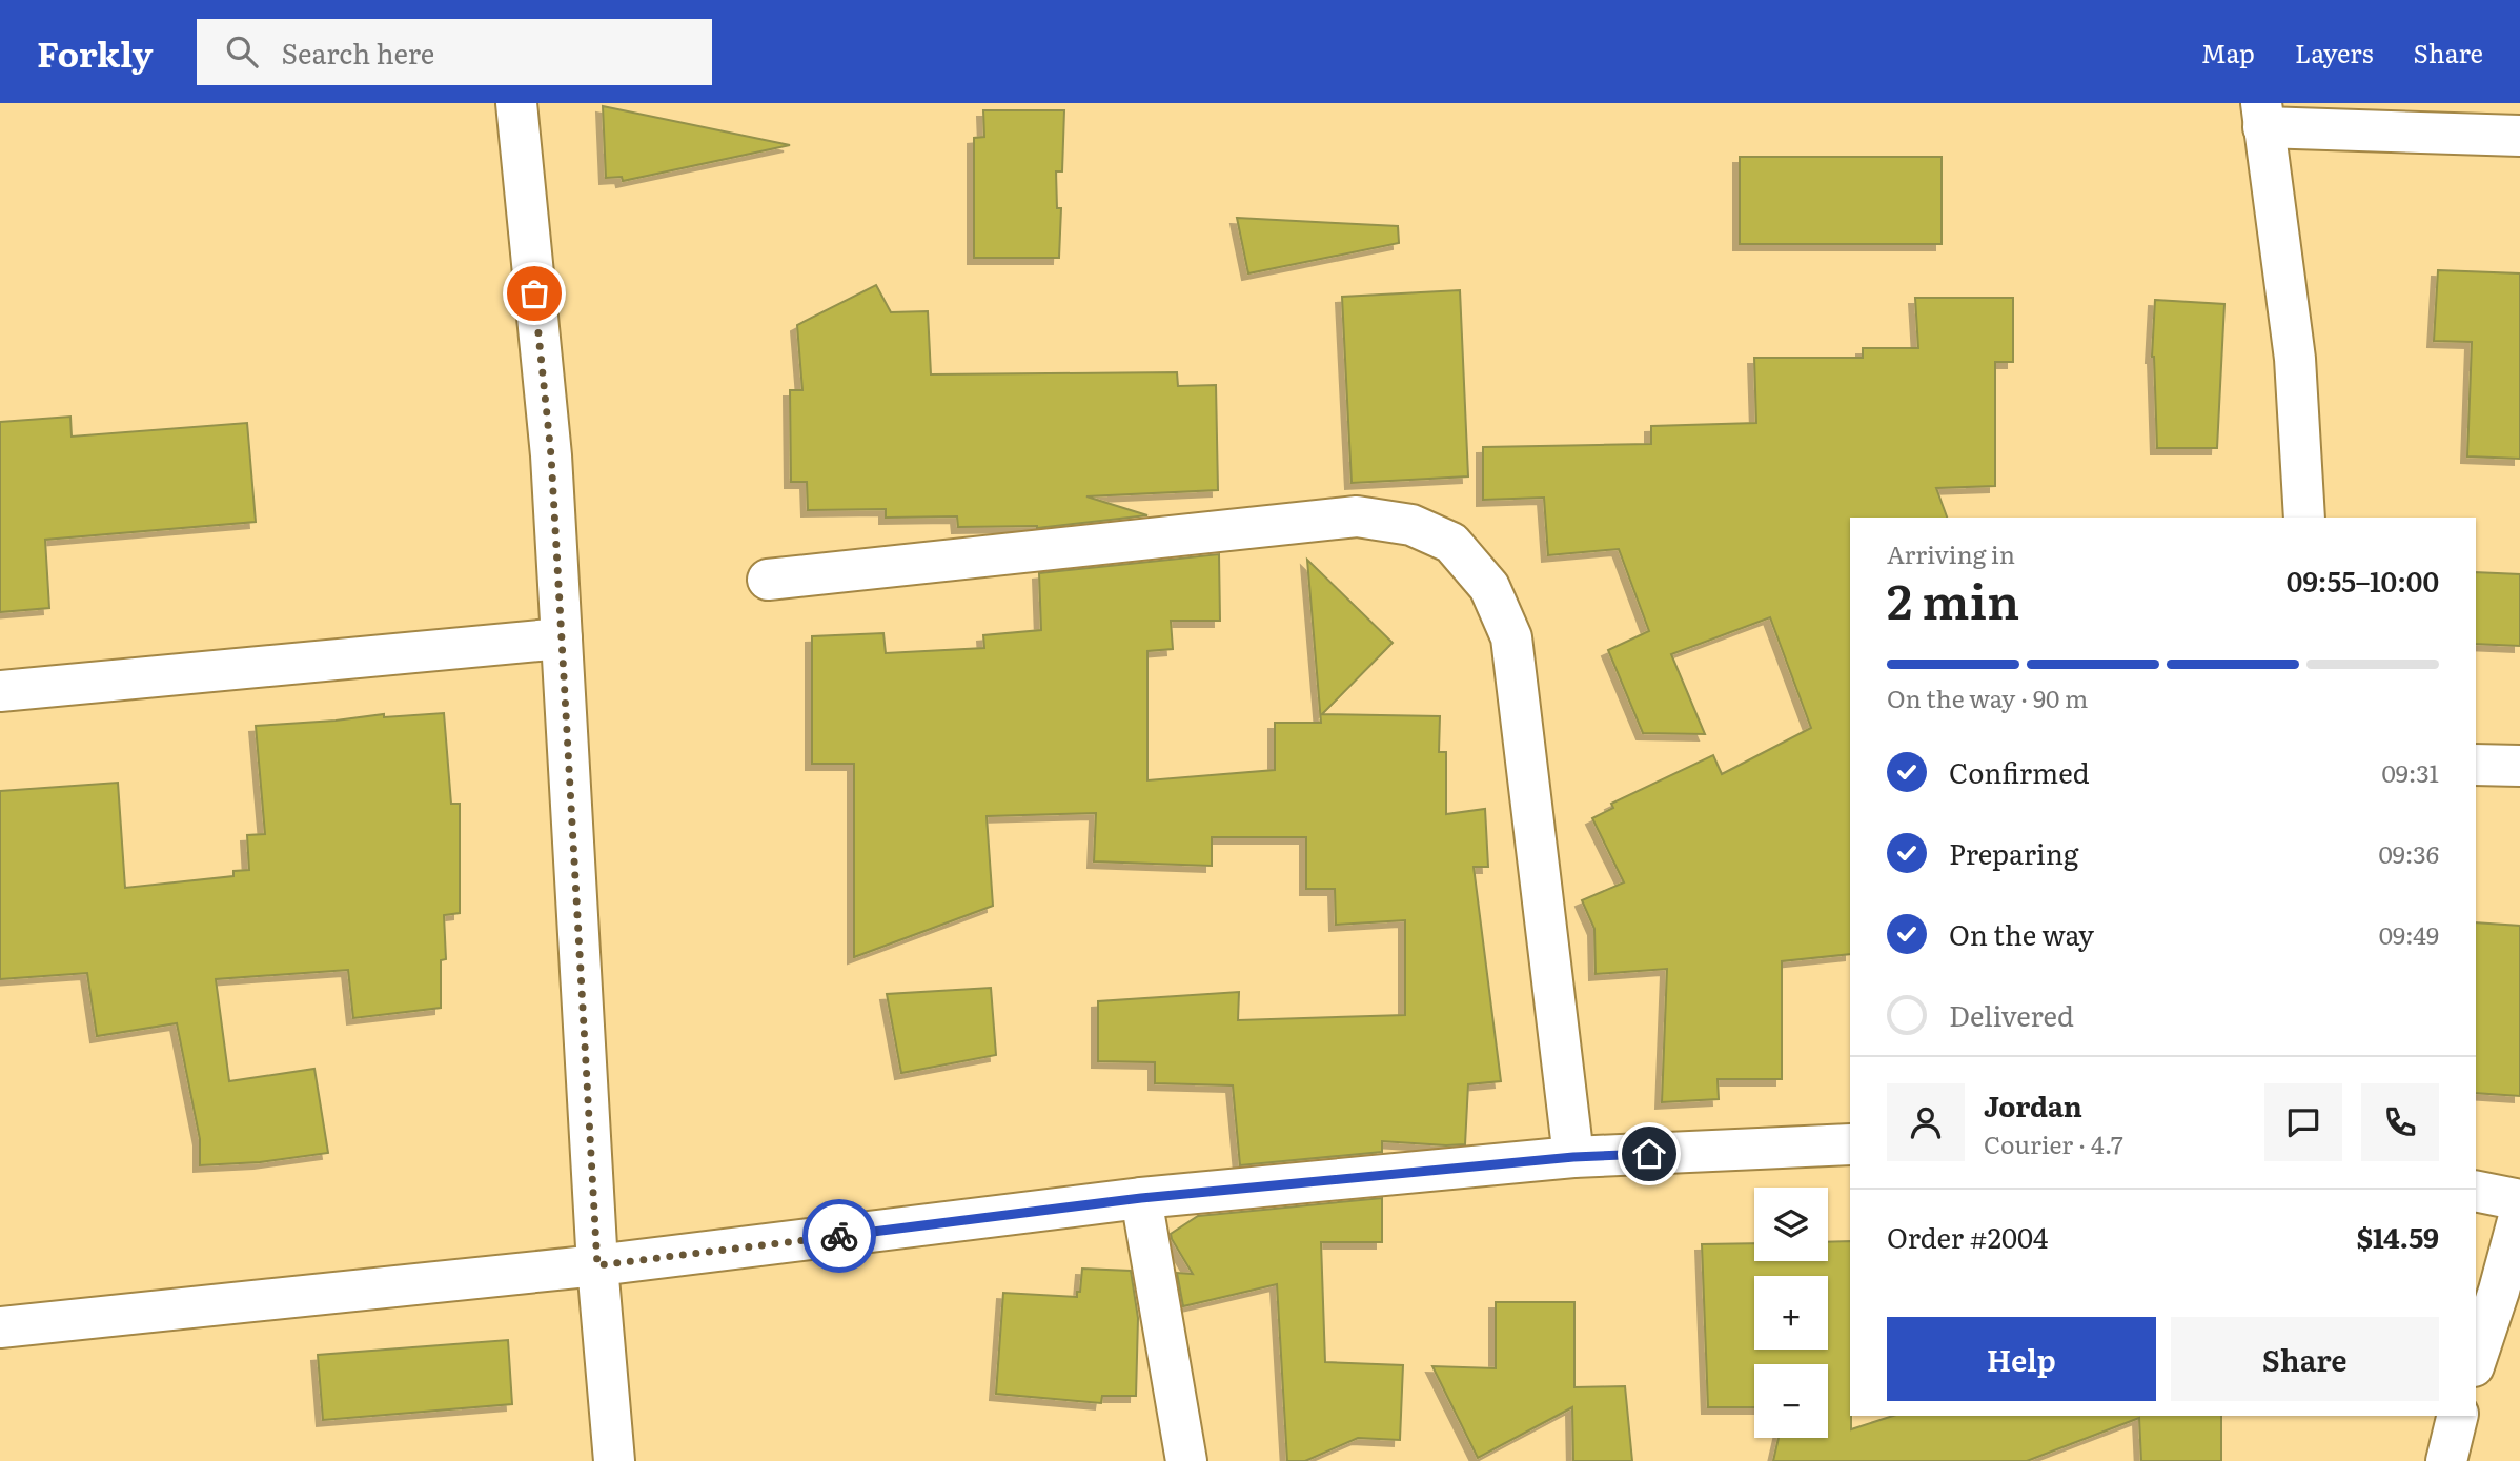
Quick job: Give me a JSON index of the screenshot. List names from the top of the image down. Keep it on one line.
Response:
{"page":{"header":"Forkly","search":"Search here","nav":["Map","Layers","Share"],"heading":["2 min","Arriving in","09:55–10:00"],"panel":["Jordan","Courier · 4.7","Order #2004","$14.59"],"bar":"On the way · 90 m","list":[["Confirmed","09:31"],["Preparing","09:36"],["On the way","09:49"],"Delivered"],"map_buttons":["+","−"],"buttons":["Help","Share"]}}
